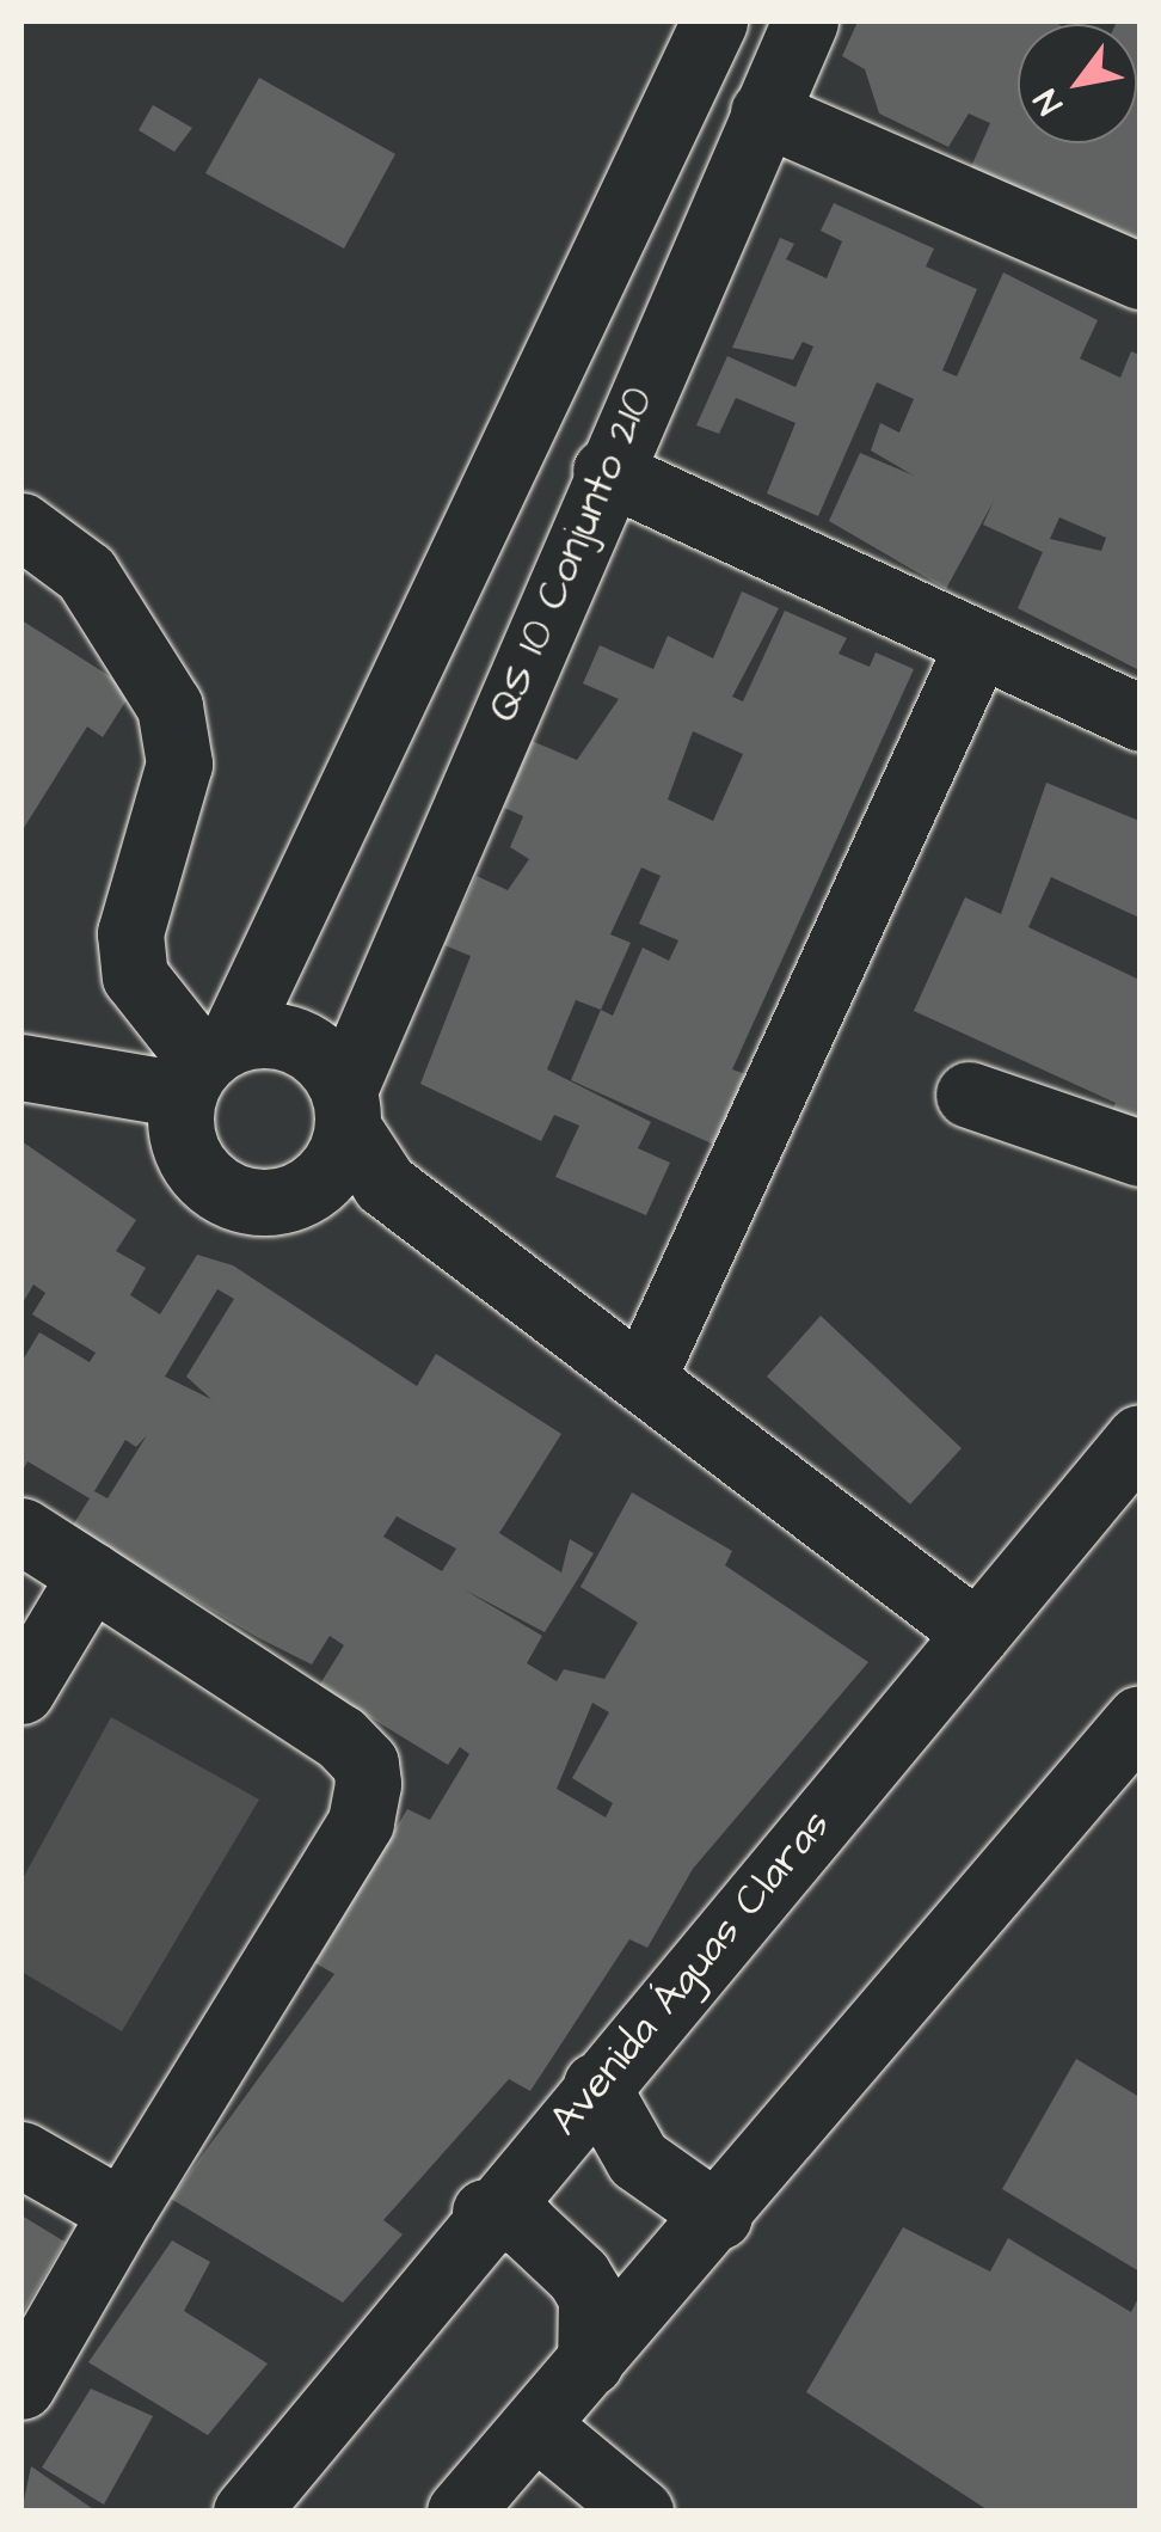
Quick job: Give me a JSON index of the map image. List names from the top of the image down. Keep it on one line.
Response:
{"streets":{"street":["QS 10 Conjunto 210","Avenida Águas Claras"]},"north":"bottom left"}
